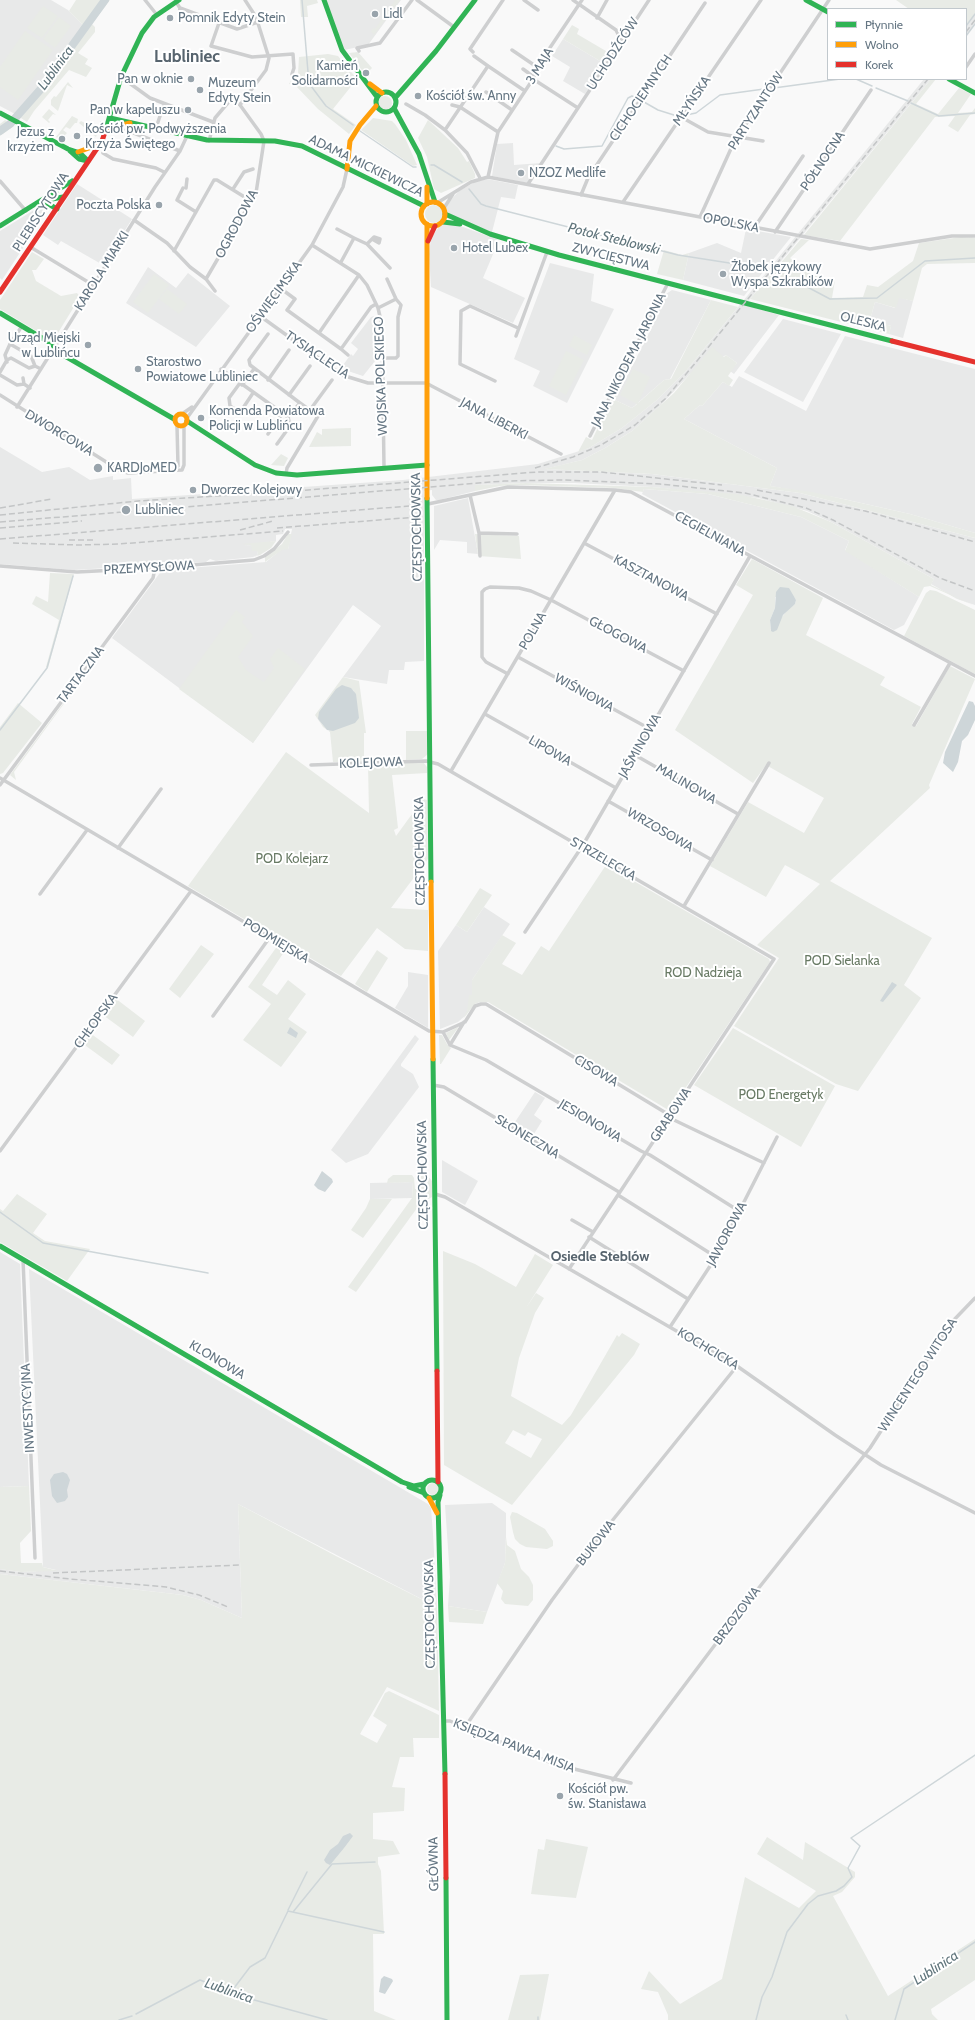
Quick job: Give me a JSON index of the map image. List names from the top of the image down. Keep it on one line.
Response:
{"streets":{"main road":["ADAMA MICKIEWICZA","PLEBISCYTOWA","ZWYCIĘSTWA","OLESKA","CZĘSTOCHOWSKA","KLONOWA","GŁÓWNA"],"street":["UCHODŹCÓW","3 MAJA","CICHOCIEMNYCH","MŁYŃSKA","PARTYZANTÓW","PÓŁNOCNA","OPOLSKA","OGRODOWA","KAROLA MIARKI","OŚWIĘCIMSKA","TYSIĄCLECIA","JANA NIKODEMA JARONIA","WOJSKA POLSKIEGO","JANA LIBERKI","DWORCOWA","CEGIELNIANA","PRZEMYSŁOWA","KASZTANOWA","POLNA","GŁOGOWA","TARTACZNA","WIŚNIOWA","JAŚMINOWA","LIPOWA","KOLEJOWA","MALINOWA","WRZOSOWA","STRZELECKA","PODMIEJSKA","CHŁOPSKA","CISOWA","GRABOWA","JESIONOWA","SŁONECZNA","JAWOROWA","KOCHCICKA","WINCENTEGO WITOSA","INWESTYCYJNA","BUKOWA","BRZOZOWA","KSIĘDZA PAWŁA MISIA"]},"crossings":[["UCHODŹCÓW","OPOLSKA"],["3 MAJA","OPOLSKA"],["CICHOCIEMNYCH","OPOLSKA"],["MŁYŃSKA","OPOLSKA"],["PARTYZANTÓW","OPOLSKA"],["PÓŁNOCNA","OPOLSKA"],["ADAMA MICKIEWICZA","PLEBISCYTOWA"],["ADAMA MICKIEWICZA","OGRODOWA"],["ADAMA MICKIEWICZA","ZWYCIĘSTWA"],["ADAMA MICKIEWICZA","KAROLA MIARKI"],["ADAMA MICKIEWICZA","OŚWIĘCIMSKA"],["ADAMA MICKIEWICZA","CZĘSTOCHOWSKA"],["ZWYCIĘSTWA","OLESKA"],["ZWYCIĘSTWA","JANA NIKODEMA JARONIA"],["ZWYCIĘSTWA","CZĘSTOCHOWSKA"],["KAROLA MIARKI","DWORCOWA"],["OŚWIĘCIMSKA","TYSIĄCLECIA"],["OŚWIĘCIMSKA","WOJSKA POLSKIEGO"],["TYSIĄCLECIA","WOJSKA POLSKIEGO"],["TYSIĄCLECIA","JANA LIBERKI"],["TYSIĄCLECIA","CZĘSTOCHOWSKA"],["JANA LIBERKI","CZĘSTOCHOWSKA"],["CZĘSTOCHOWSKA","CEGIELNIANA"],["CZĘSTOCHOWSKA","KOLEJOWA"],["CZĘSTOCHOWSKA","STRZELECKA"],["CZĘSTOCHOWSKA","PODMIEJSKA"],["CZĘSTOCHOWSKA","SŁONECZNA"],["CZĘSTOCHOWSKA","KOCHCICKA"],["CZĘSTOCHOWSKA","KLONOWA"],["CZĘSTOCHOWSKA","GŁÓWNA"],["CEGIELNIANA","POLNA"],["CEGIELNIANA","JAŚMINOWA"],["PRZEMYSŁOWA","TARTACZNA"],["KASZTANOWA","POLNA"],["KASZTANOWA","JAŚMINOWA"],["POLNA","GŁOGOWA"],["POLNA","WIŚNIOWA"],["POLNA","LIPOWA"],["POLNA","STRZELECKA"],["GŁOGOWA","JAŚMINOWA"],["TARTACZNA","PODMIEJSKA"],["WIŚNIOWA","JAŚMINOWA"],["JAŚMINOWA","LIPOWA"],["JAŚMINOWA","MALINOWA"],["JAŚMINOWA","WRZOSOWA"],["JAŚMINOWA","STRZELECKA"],["KOLEJOWA","STRZELECKA"],["STRZELECKA","GRABOWA"],["PODMIEJSKA","CHŁOPSKA"],["CISOWA","GRABOWA"],["CISOWA","JAWOROWA"],["GRABOWA","JESIONOWA"],["GRABOWA","SŁONECZNA"],["GRABOWA","KOCHCICKA"],["JESIONOWA","JAWOROWA"],["SŁONECZNA","JAWOROWA"],["JAWOROWA","KOCHCICKA"],["KOCHCICKA","WINCENTEGO WITOSA"],["KOCHCICKA","BUKOWA"],["KOCHCICKA","BRZOZOWA"],["KLONOWA","INWESTYCYJNA"],["WINCENTEGO WITOSA","BRZOZOWA"],["BUKOWA","KSIĘDZA PAWŁA MISIA"],["BRZOZOWA","KSIĘDZA PAWŁA MISIA"],["KSIĘDZA PAWŁA MISIA","GŁÓWNA"]],"districts":["Lubliniec","Osiedle Steblów"],"water":["Lublinica","Potok Steblowski"],"parks":["POD Kolejarz","POD Sielanka","ROD Nadzieja","POD Energetyk"],"places":["Lidl","Pomnik Edyty Stein","Kamień Solidarności","Pan w oknie","Muzeum Edyty Stein","Kościół św. Anny","Pan w kapeluszu","Kościół pw. Podwyższenia Krzyża Świętego","Jezus z krzyżem","NZOZ Medlife","Poczta Polska","Hotel Lubex","Żłobek językowy Wyspa Szkrabików","Urząd Miejski w Lublińcu","Starostwo Powiatowe Lubliniec","Komenda Powiatowa Policji w Lublińcu","KARDJoMED","Dworzec Kolejowy","Lubliniec","Kościół pw. św. Stanisława"],"legend":["Płynnie","Wolno","Korek"]}
